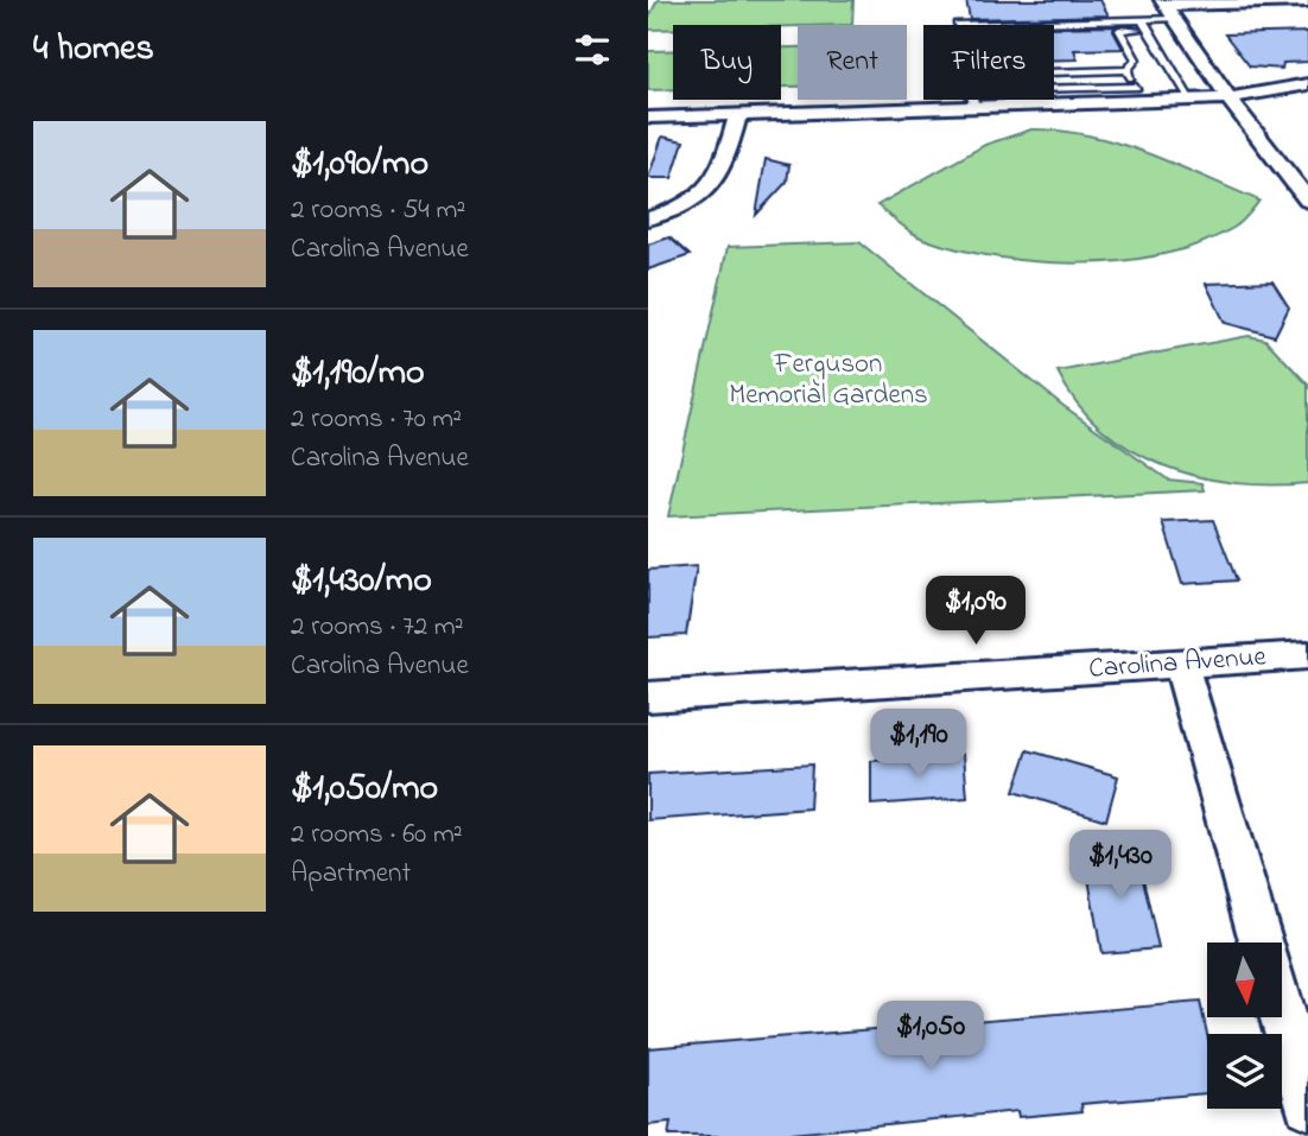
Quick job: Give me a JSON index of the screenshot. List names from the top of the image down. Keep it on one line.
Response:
{"streets":{"street":["Carolina Avenue"]},"parks":["Ferguson Memorial Gardens"],"north":"bottom","page":{"heading":"4 homes","chip":["Buy","Rent","Filters"],"list":[{"name":"$1,090/mo","note":"2 rooms · 54 m² · Carolina Avenue"},{"name":"$1,190/mo","note":"2 rooms · 70 m² · Carolina Avenue"},{"name":"$1,430/mo","note":"2 rooms · 72 m² · Carolina Avenue"},{"name":"$1,050/mo","note":"2 rooms · 60 m² · Apartment"}],"price":["$1,090","$1,190","$1,430","$1,050"]}}
